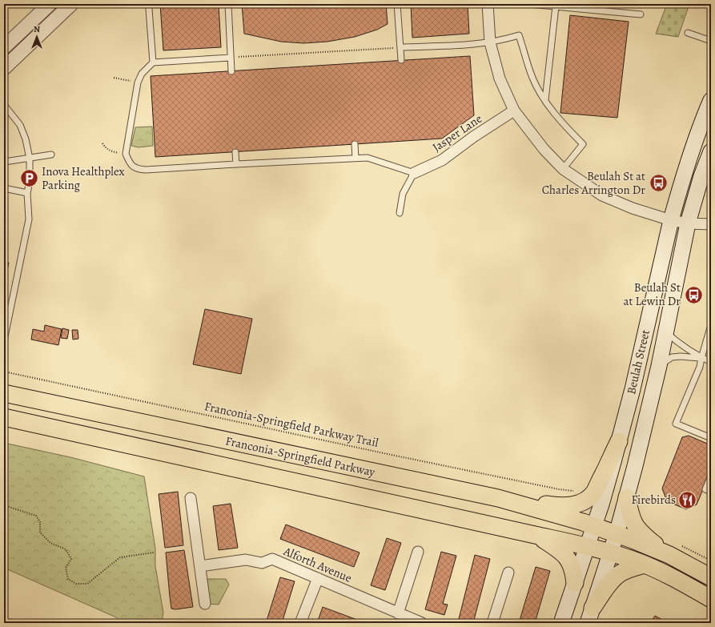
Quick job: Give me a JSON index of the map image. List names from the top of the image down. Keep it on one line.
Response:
{"streets":{"main road":["Beulah Street","Franconia-Springfield Parkway"],"street":["Jasper Lane","Alforth Avenue"],"path":["Franconia-Springfield Parkway Trail"]},"crossings":[["Beulah Street","Franconia-Springfield Parkway"]],"places":{"parking":["Inova Healthplex Parking"],"bus stop":["Beulah St at Charles Arrington Dr","Beulah St at Lewin Dr"],"restaurant":["Firebirds"]},"north":"top"}
